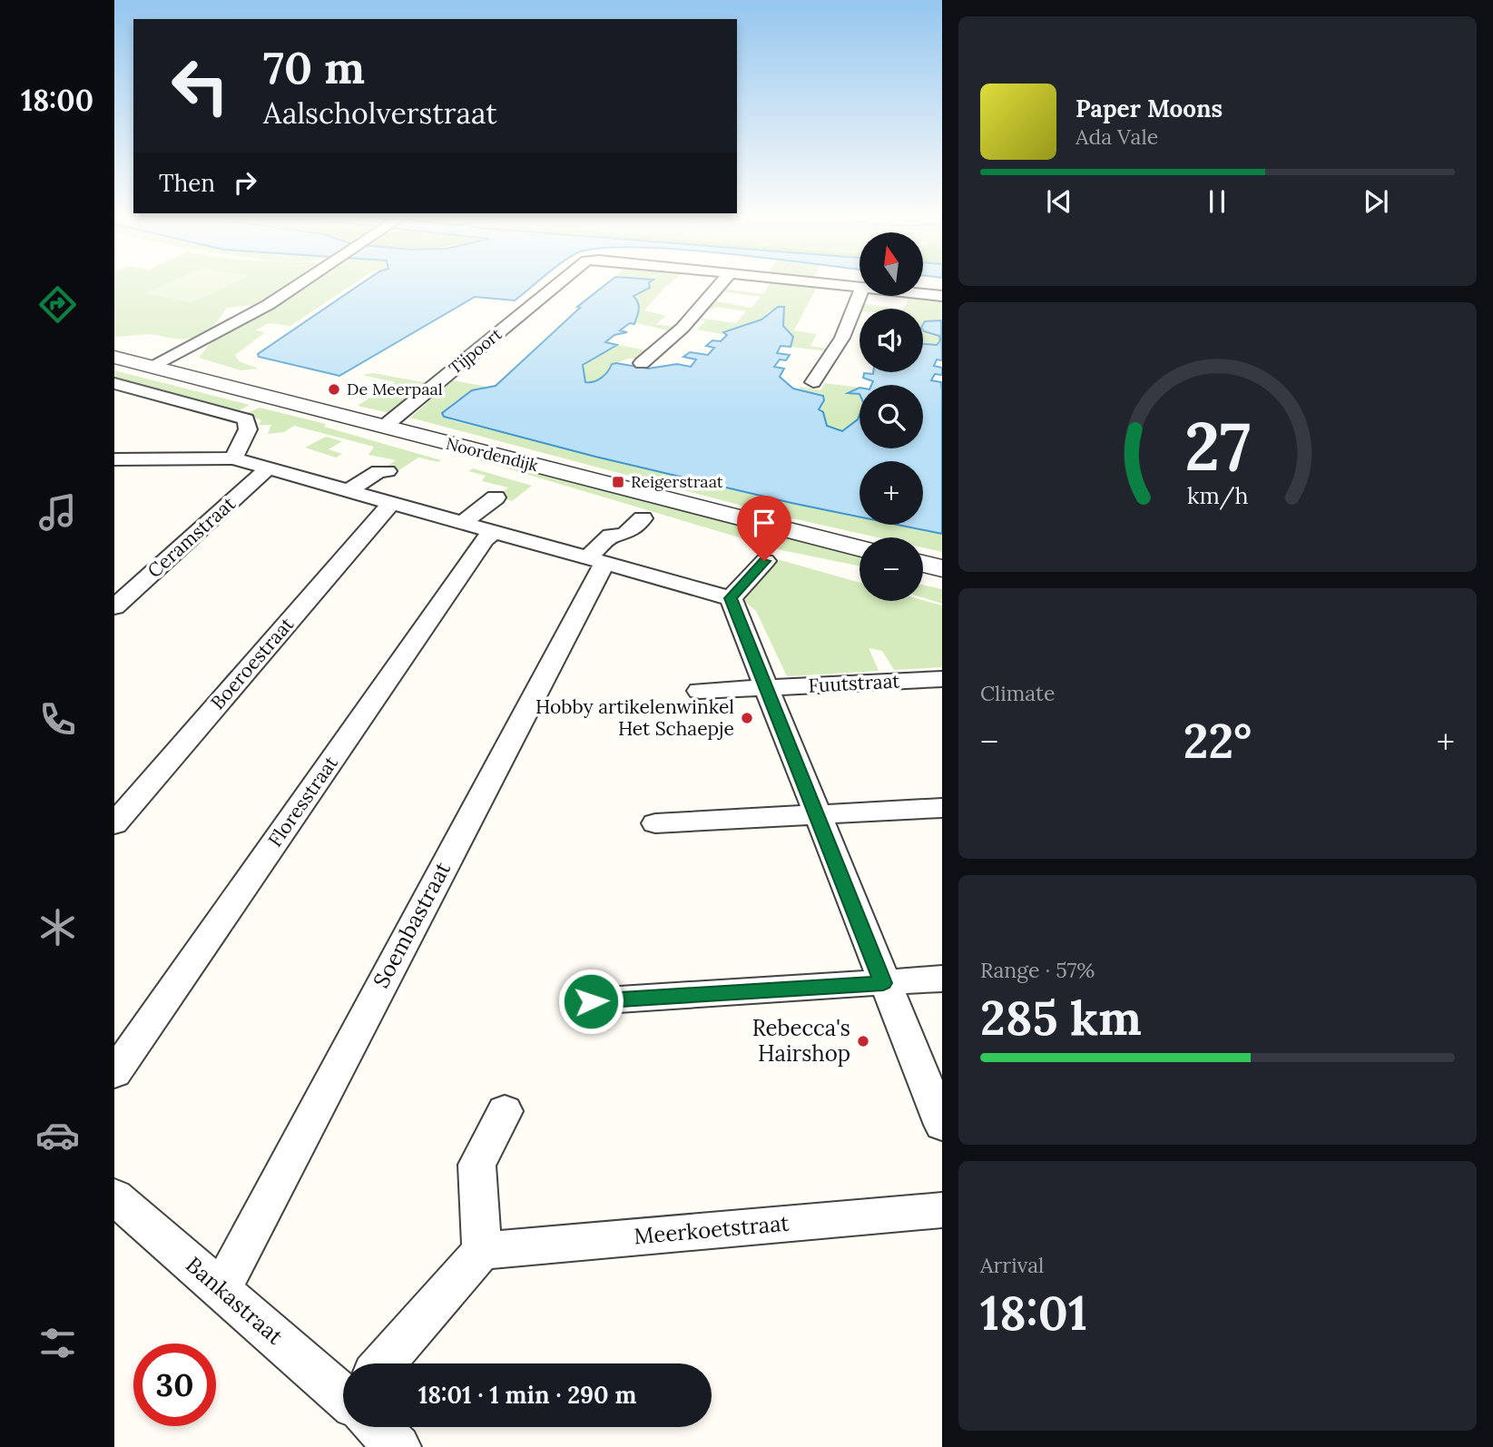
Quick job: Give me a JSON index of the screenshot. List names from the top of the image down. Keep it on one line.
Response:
{"streets":{"street":["Tijpoort","Noordendijk","Ceramstraat","Boeroestraat","Fuutstraat","Floresstraat","Soembastraat","Meerkoetstraat","Bankastraat"]},"crossings":[["Tijpoort","Noordendijk"],["Soembastraat","Bankastraat"]],"places":{"other":["De Meerpaal","Hobby artikelenwinkel Het Schaepje","Rebecca's Hairshop"],"transit":["Reigerstraat"]},"north":"top","page":{"tabs":"18:00","turn":["70 m","Aalscholverstraat"],"song":["Paper Moons","Ada Vale"],"then":"Then","map_buttons":["+","−"],"tile":["Climate",["Range · 57%","285 km"],["Arrival","18:01"]],"heat":["−","22°","+"],"limit":"30","trip":"18:01 · 1 min · 290 m","gauge":["27","km/h"]}}
